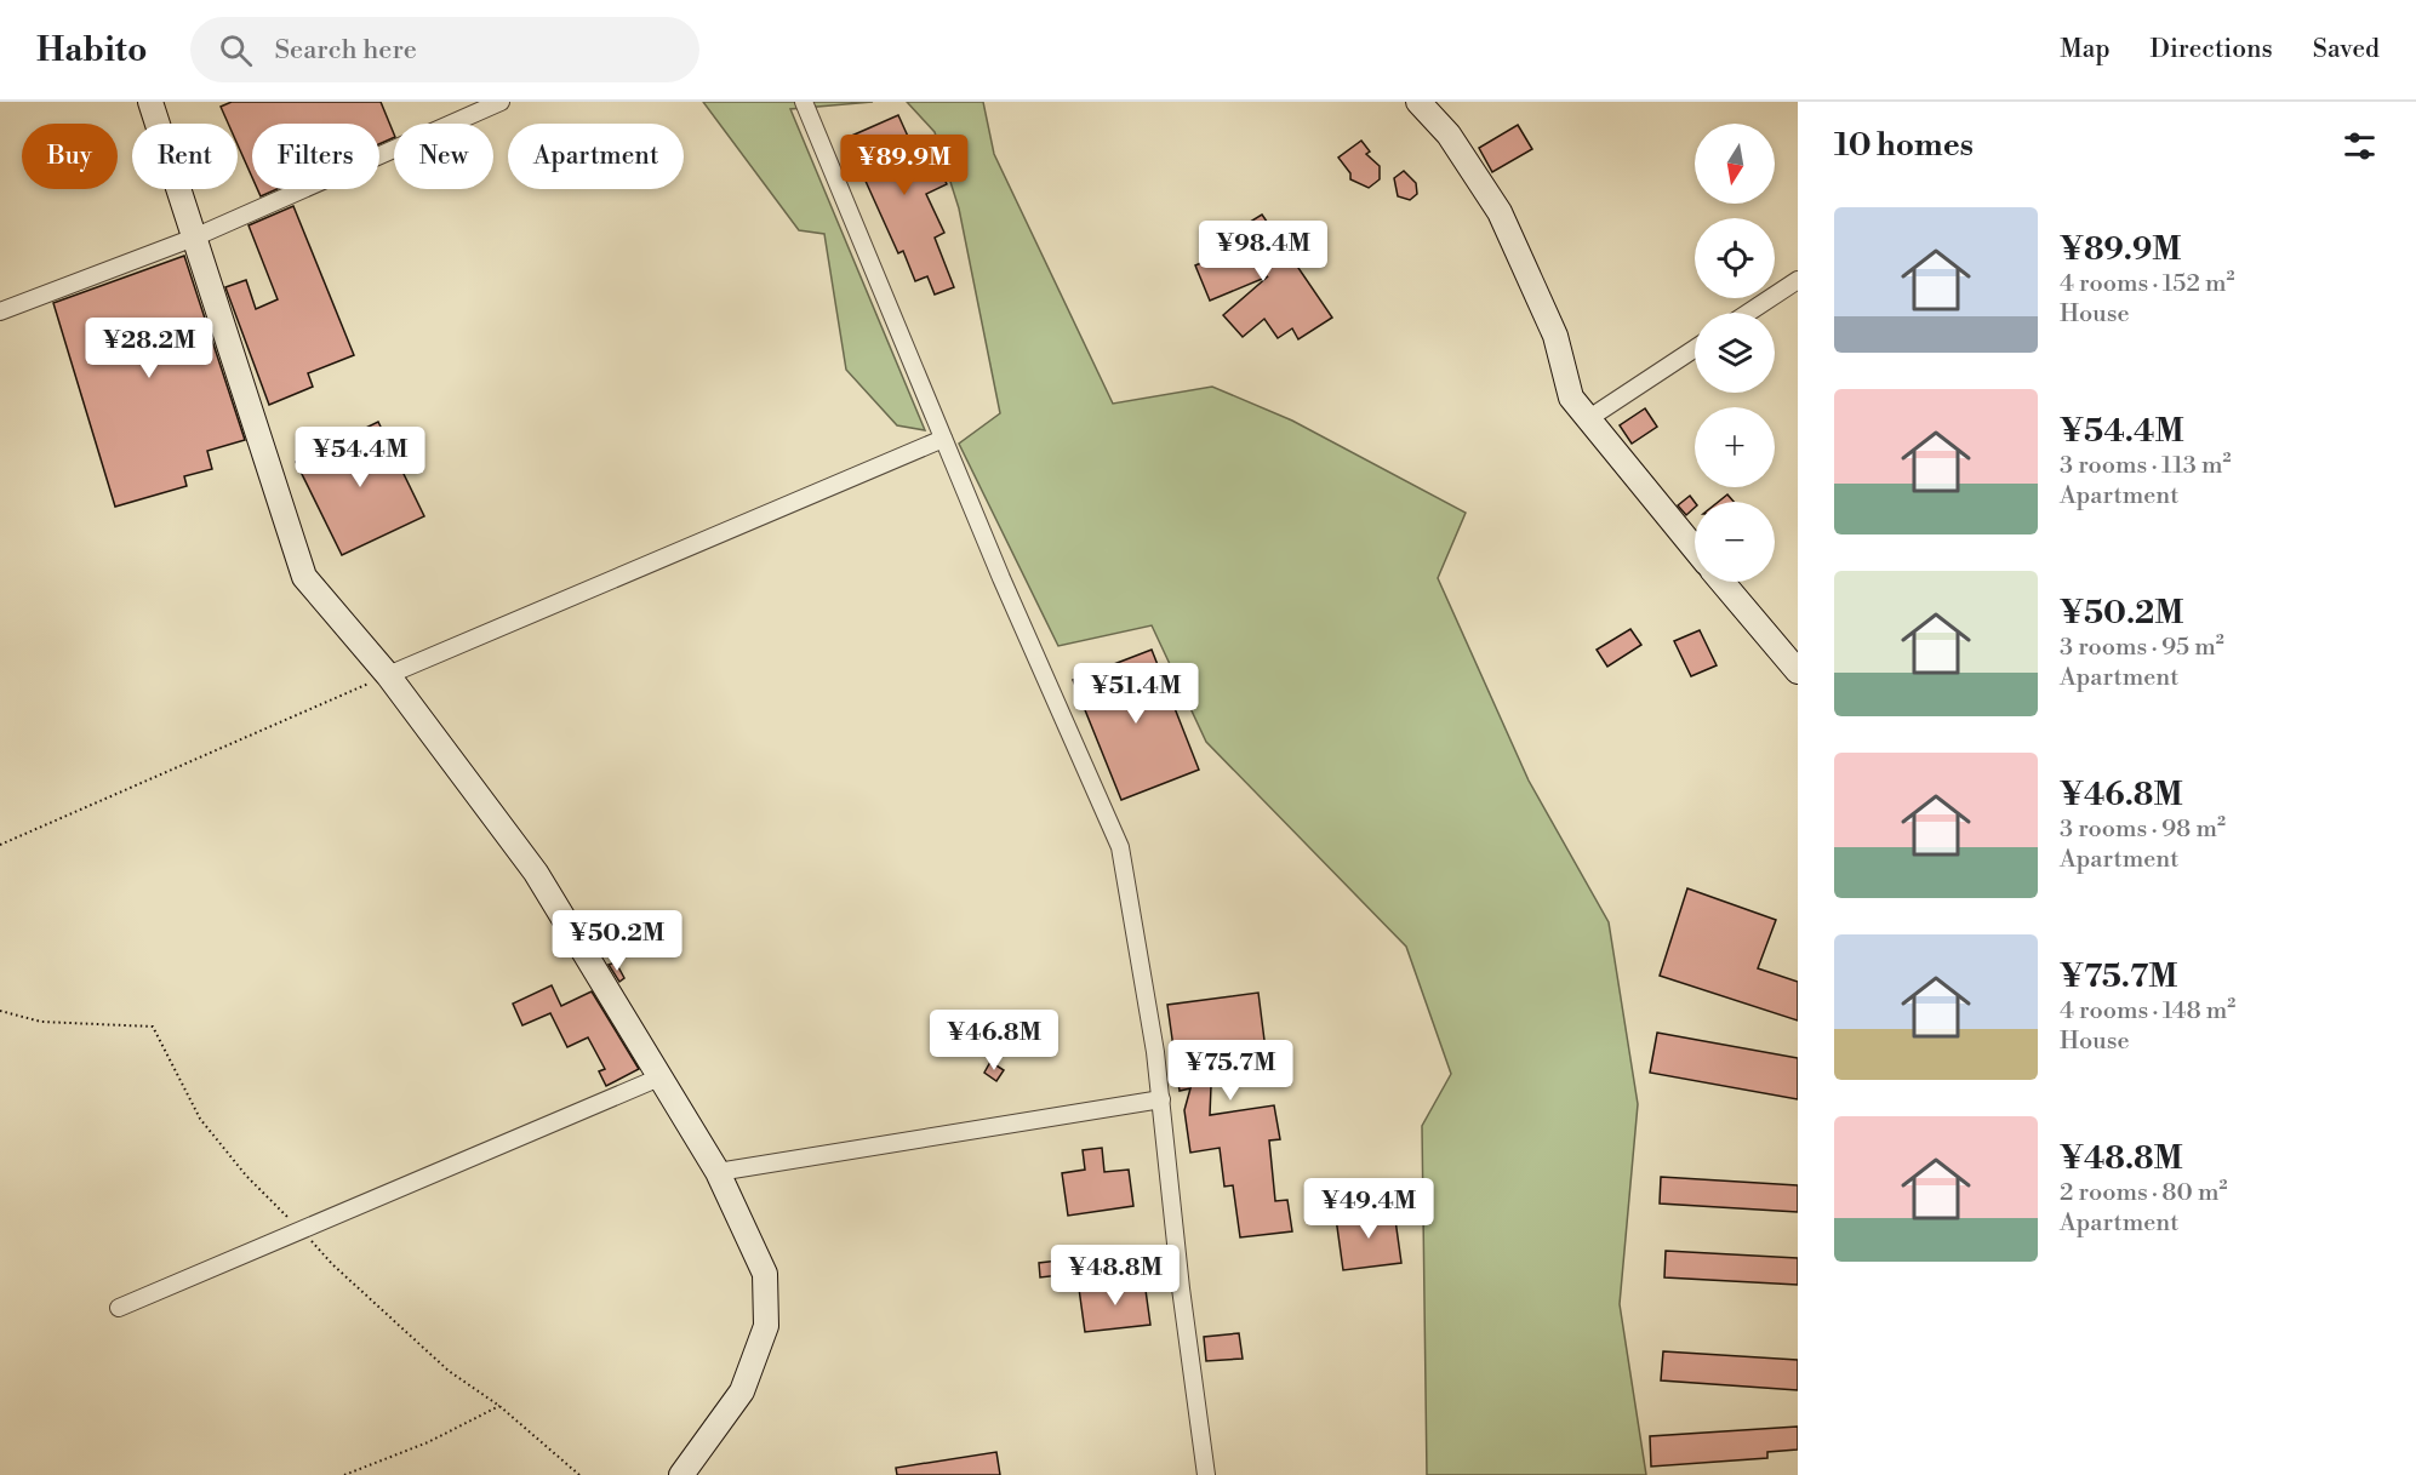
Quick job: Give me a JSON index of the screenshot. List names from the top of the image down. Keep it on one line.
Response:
{"north":"bottom","page":{"header":"Habito","search":"Search here","nav":["Map","Directions","Saved"],"heading":"10 homes","map_buttons":["+","−"],"chip":["Buy","Rent","Filters","New","Apartment"],"price":["¥89.9M","¥98.4M","¥28.2M","¥54.4M","¥51.4M","¥50.2M","¥46.8M","¥75.7M","¥49.4M","¥48.8M"],"list":[{"name":"¥89.9M","note":"4 rooms · 152 m² · House"},{"name":"¥54.4M","note":"3 rooms · 113 m² · Apartment"},{"name":"¥50.2M","note":"3 rooms · 95 m² · Apartment"},{"name":"¥46.8M","note":"3 rooms · 98 m² · Apartment"},{"name":"¥75.7M","note":"4 rooms · 148 m² · House"},{"name":"¥48.8M","note":"2 rooms · 80 m² · Apartment"}]}}
